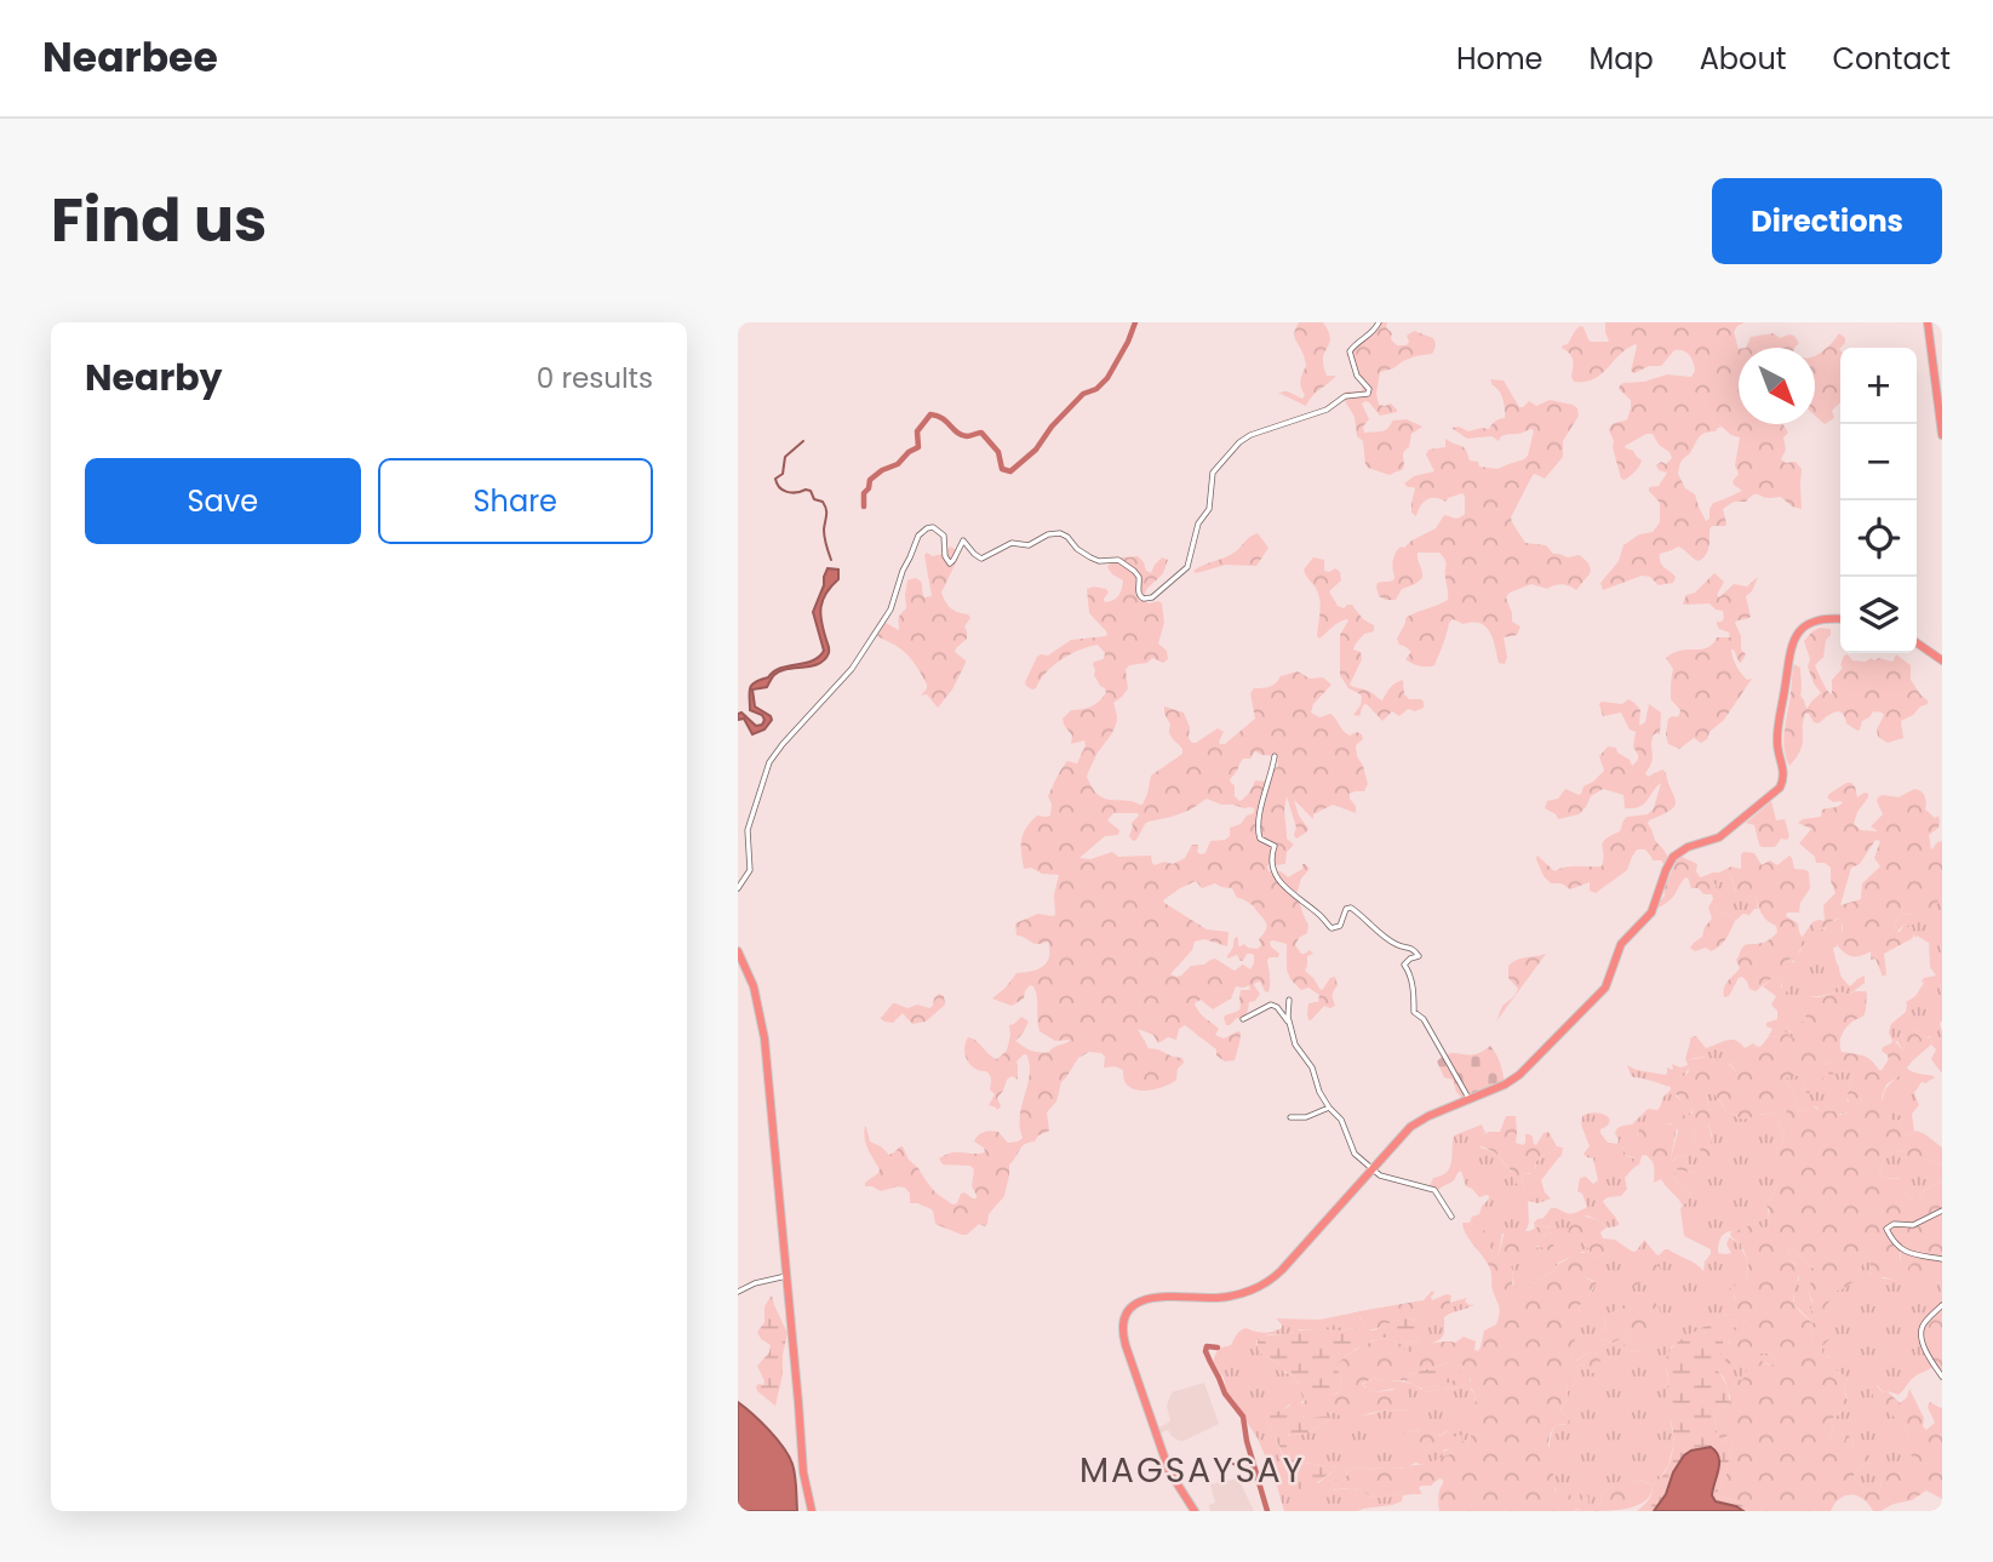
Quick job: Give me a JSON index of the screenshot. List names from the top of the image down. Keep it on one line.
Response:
{"districts":["MAGSAYSAY"],"north":"bottom right","page":{"header":"Nearbee","nav":["Home","Map","About","Contact"],"title":"Find us","buttons":["Directions",["Save","Share"]],"heading":["Nearby","0 results"],"map_buttons":["+","−"]}}
